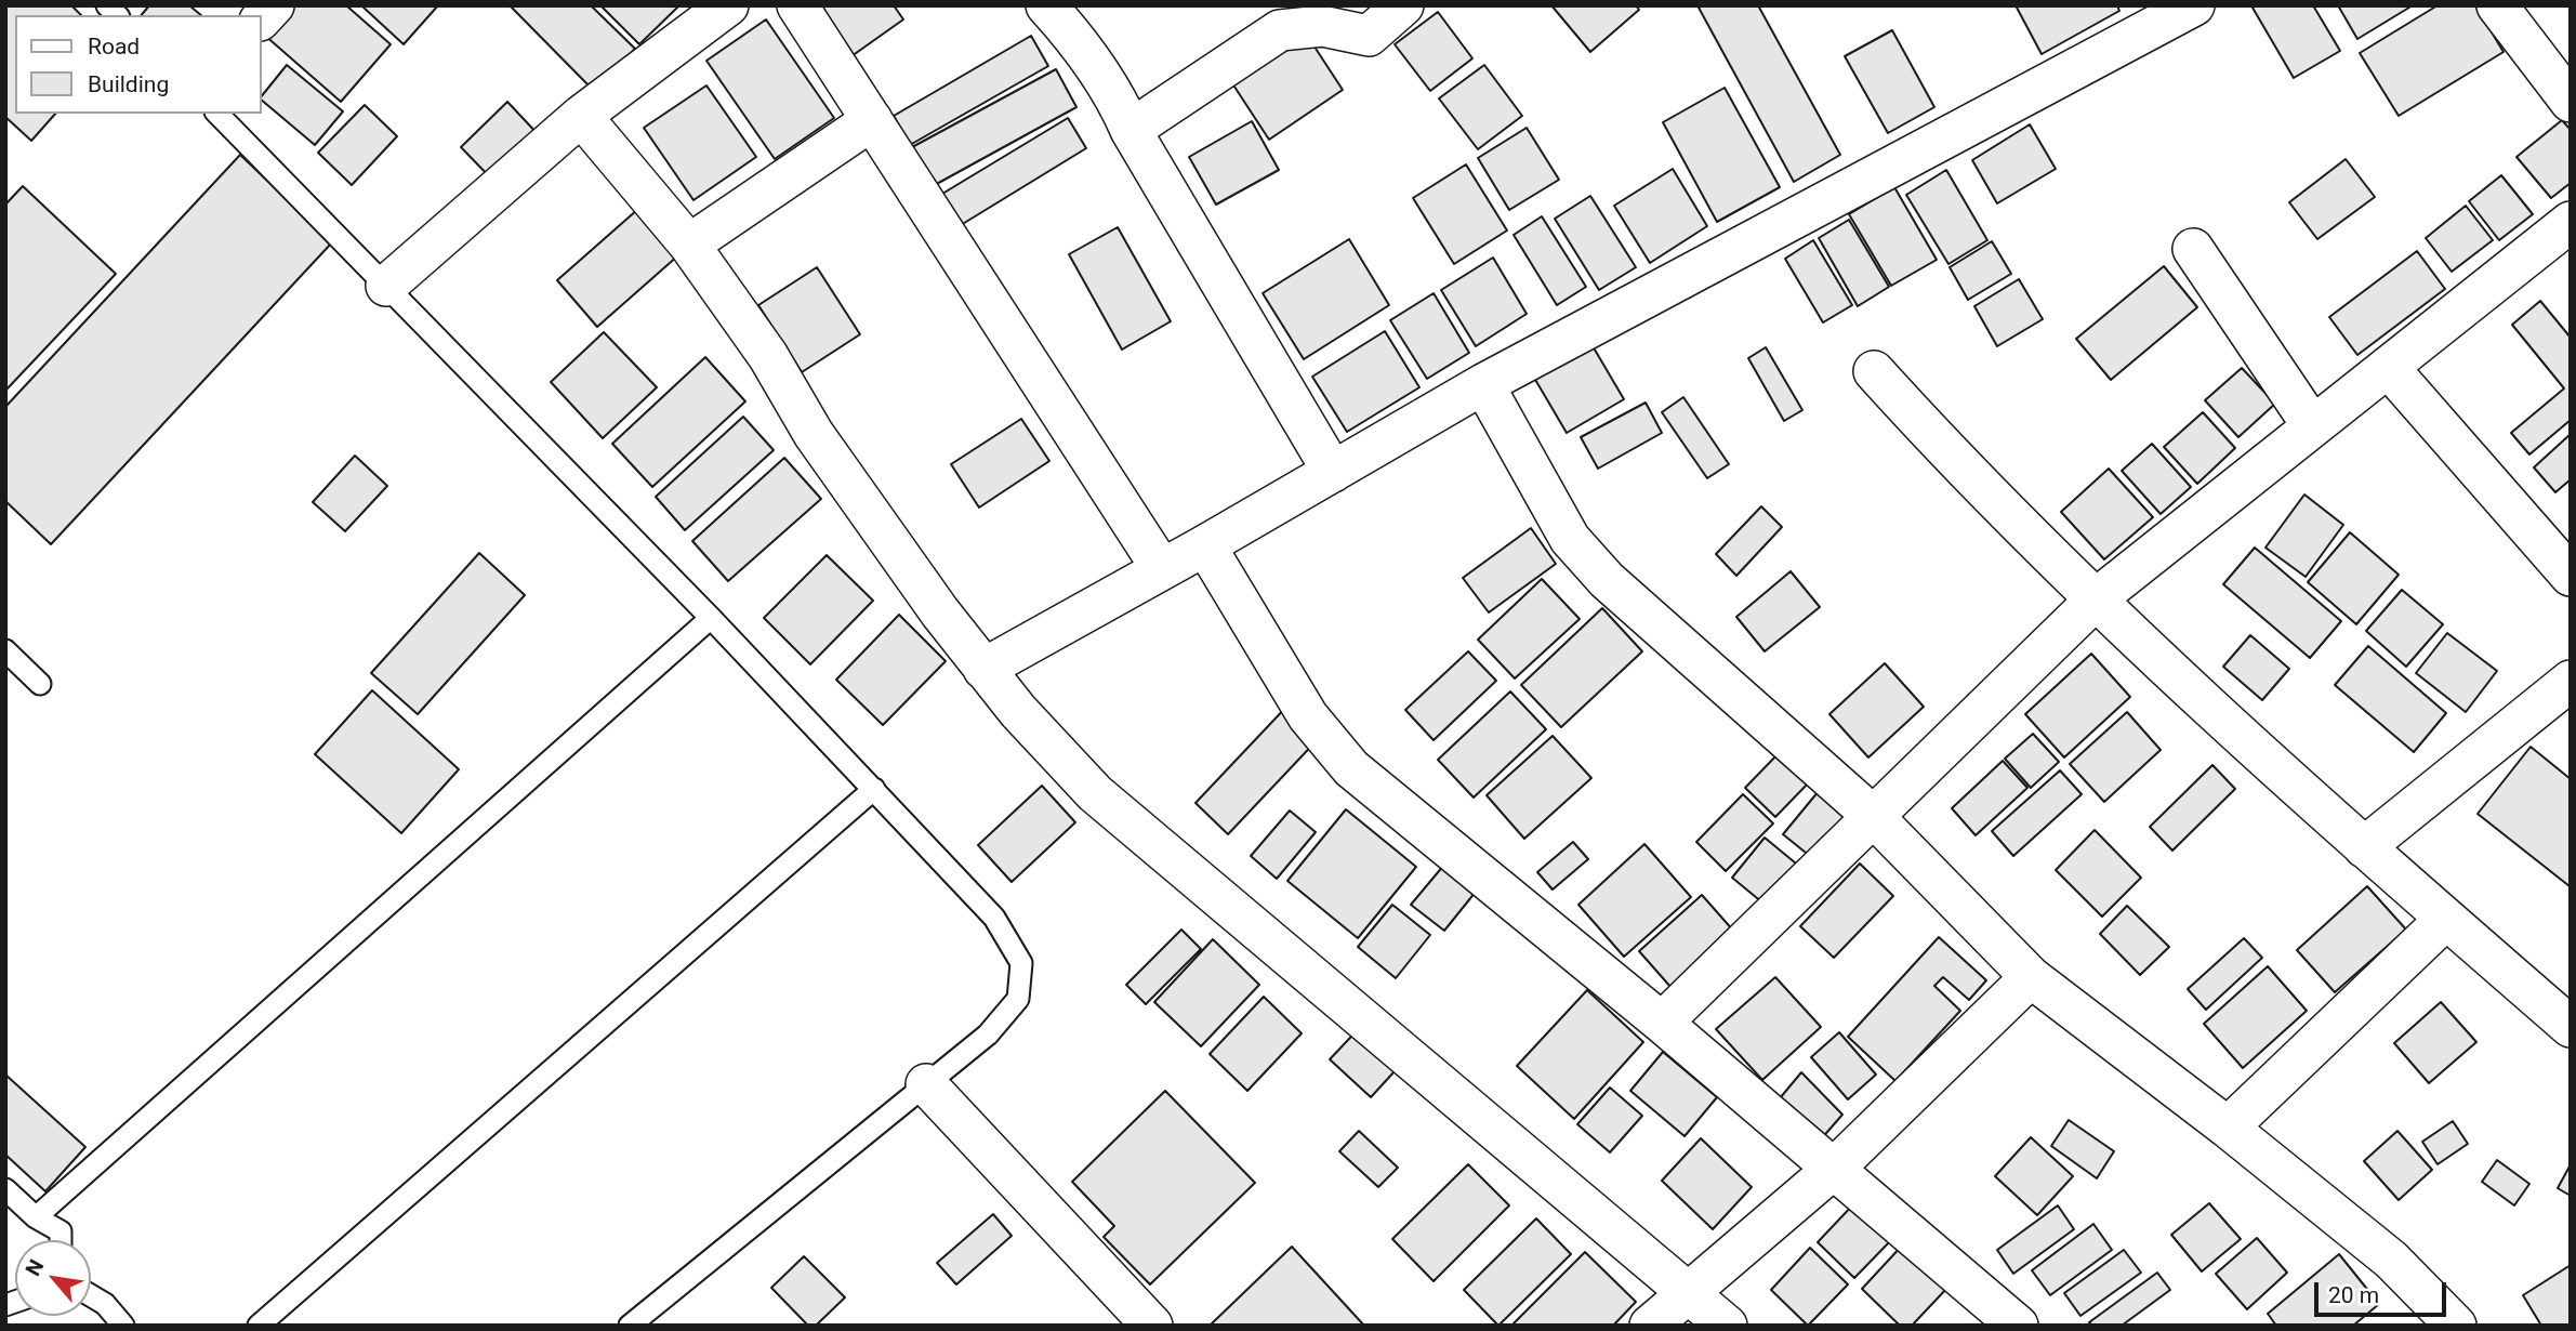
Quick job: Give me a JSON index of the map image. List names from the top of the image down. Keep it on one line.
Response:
{"legend":["Road","Building"],"scale_bar":"20 m","north":"top left"}
